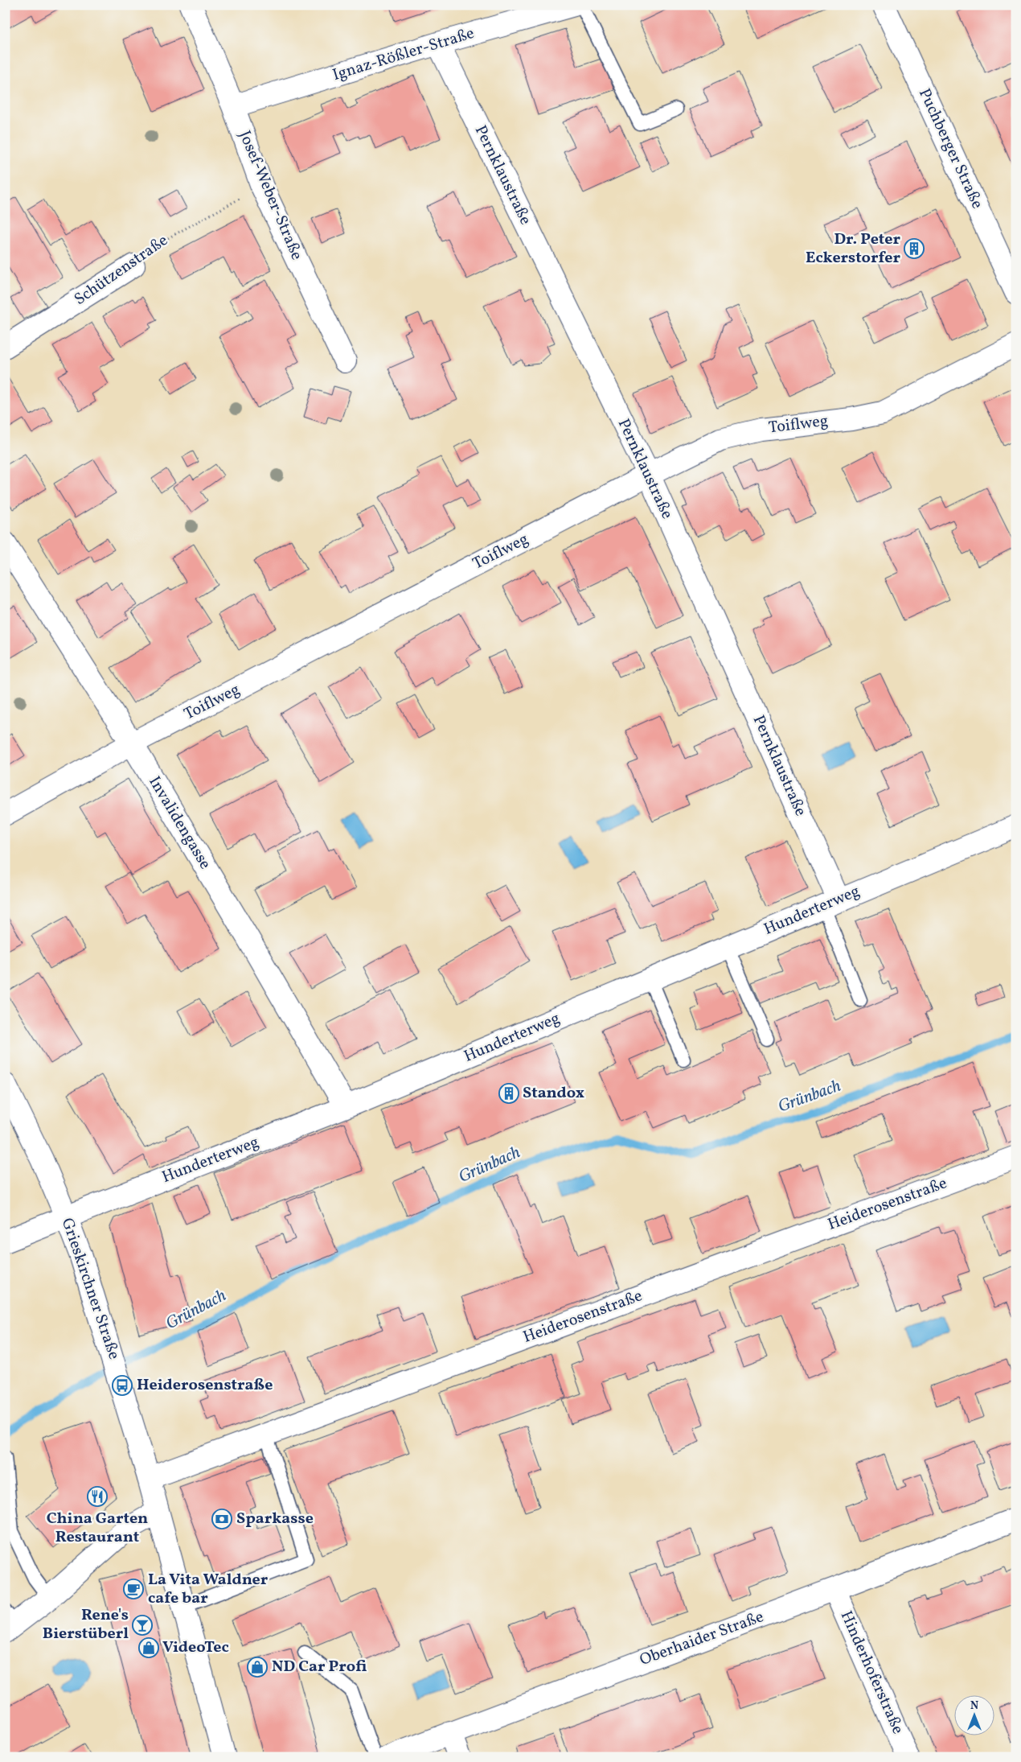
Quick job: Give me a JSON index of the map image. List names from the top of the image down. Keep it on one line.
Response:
{"streets":{"street":["Ignaz-Rößler-Straße","Puchberger Straße","Pernklaustraße","Josef-Weber-Straße","Schützenstraße","Toiflweg","Invalidengasse","Hunderterweg","Heiderosenstraße","Grieskirchner Straße","Oberhaider Straße","Hinderhoferstraße"]},"crossings":[["Ignaz-Rößler-Straße","Pernklaustraße"],["Ignaz-Rößler-Straße","Josef-Weber-Straße"],["Pernklaustraße","Toiflweg"],["Pernklaustraße","Hunderterweg"],["Josef-Weber-Straße","Schützenstraße"],["Toiflweg","Invalidengasse"],["Invalidengasse","Hunderterweg"],["Hunderterweg","Grieskirchner Straße"],["Heiderosenstraße","Grieskirchner Straße"],["Oberhaider Straße","Hinderhoferstraße"]],"water":["Grünbach"],"places":{"building":["Dr. Peter Eckerstorfer","Standox"],"bus stop":["Heiderosenstraße"],"restaurant":["China Garten Restaurant"],"bank":["Sparkasse"],"cafe":["La Vita Waldner cafe bar"],"bar":["Rene's Bierstüberl"],"shop":["VideoTec","ND Car Profi"]},"north":"top"}
